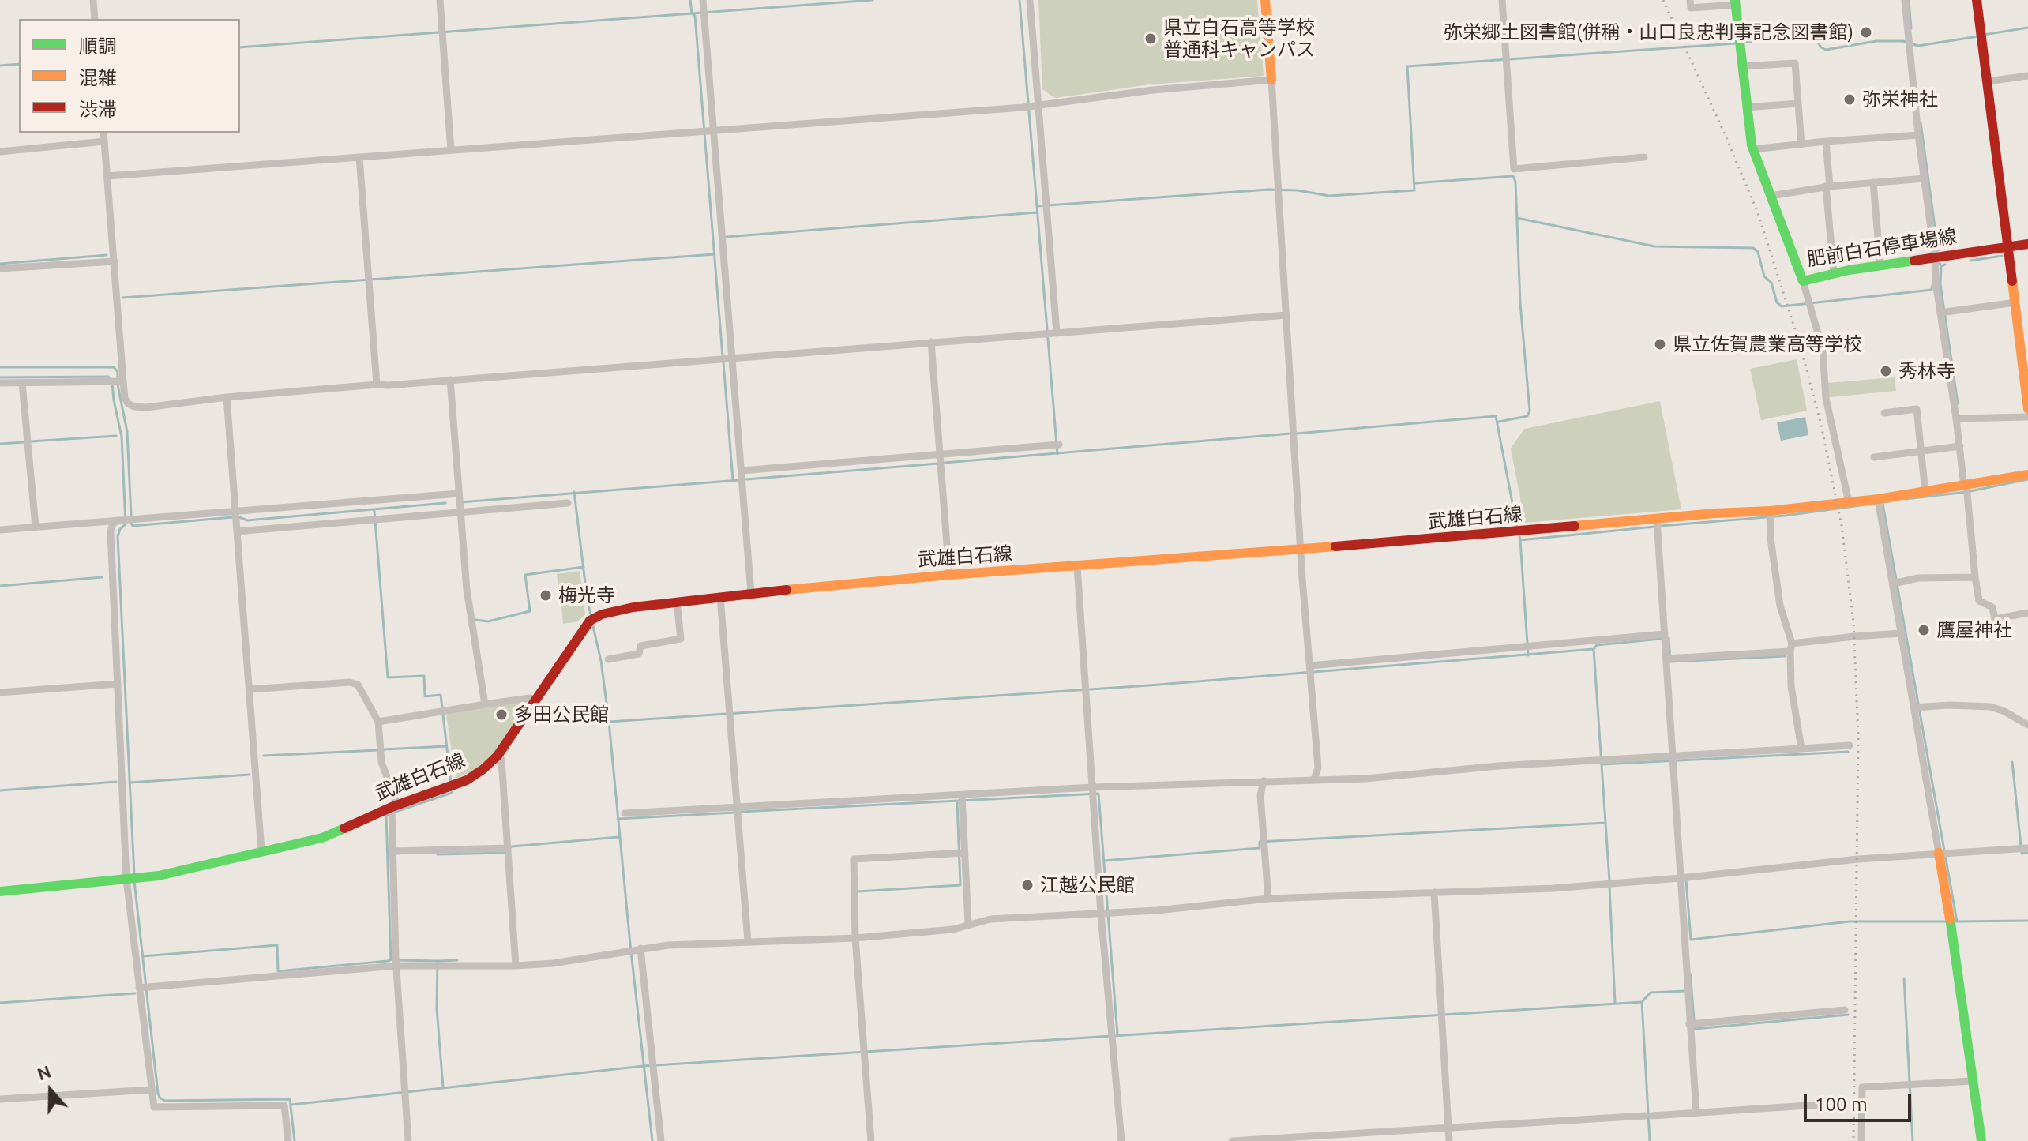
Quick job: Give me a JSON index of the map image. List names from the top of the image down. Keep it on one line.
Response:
{"streets":{"main road":["肥前白石停車場線","武雄白石線"]},"places":["弥栄郷土図書館(併稱・山口良忠判事記念図書館)","県立白石高等学校 普通科キャンパス","弥栄神社","県立佐賀農業高等学校","秀林寺","梅光寺","鷹屋神社","多田公民館","江越公民館"],"legend":["順調","混雑","渋滞"],"scale_bar":"100 m","north":"top"}
